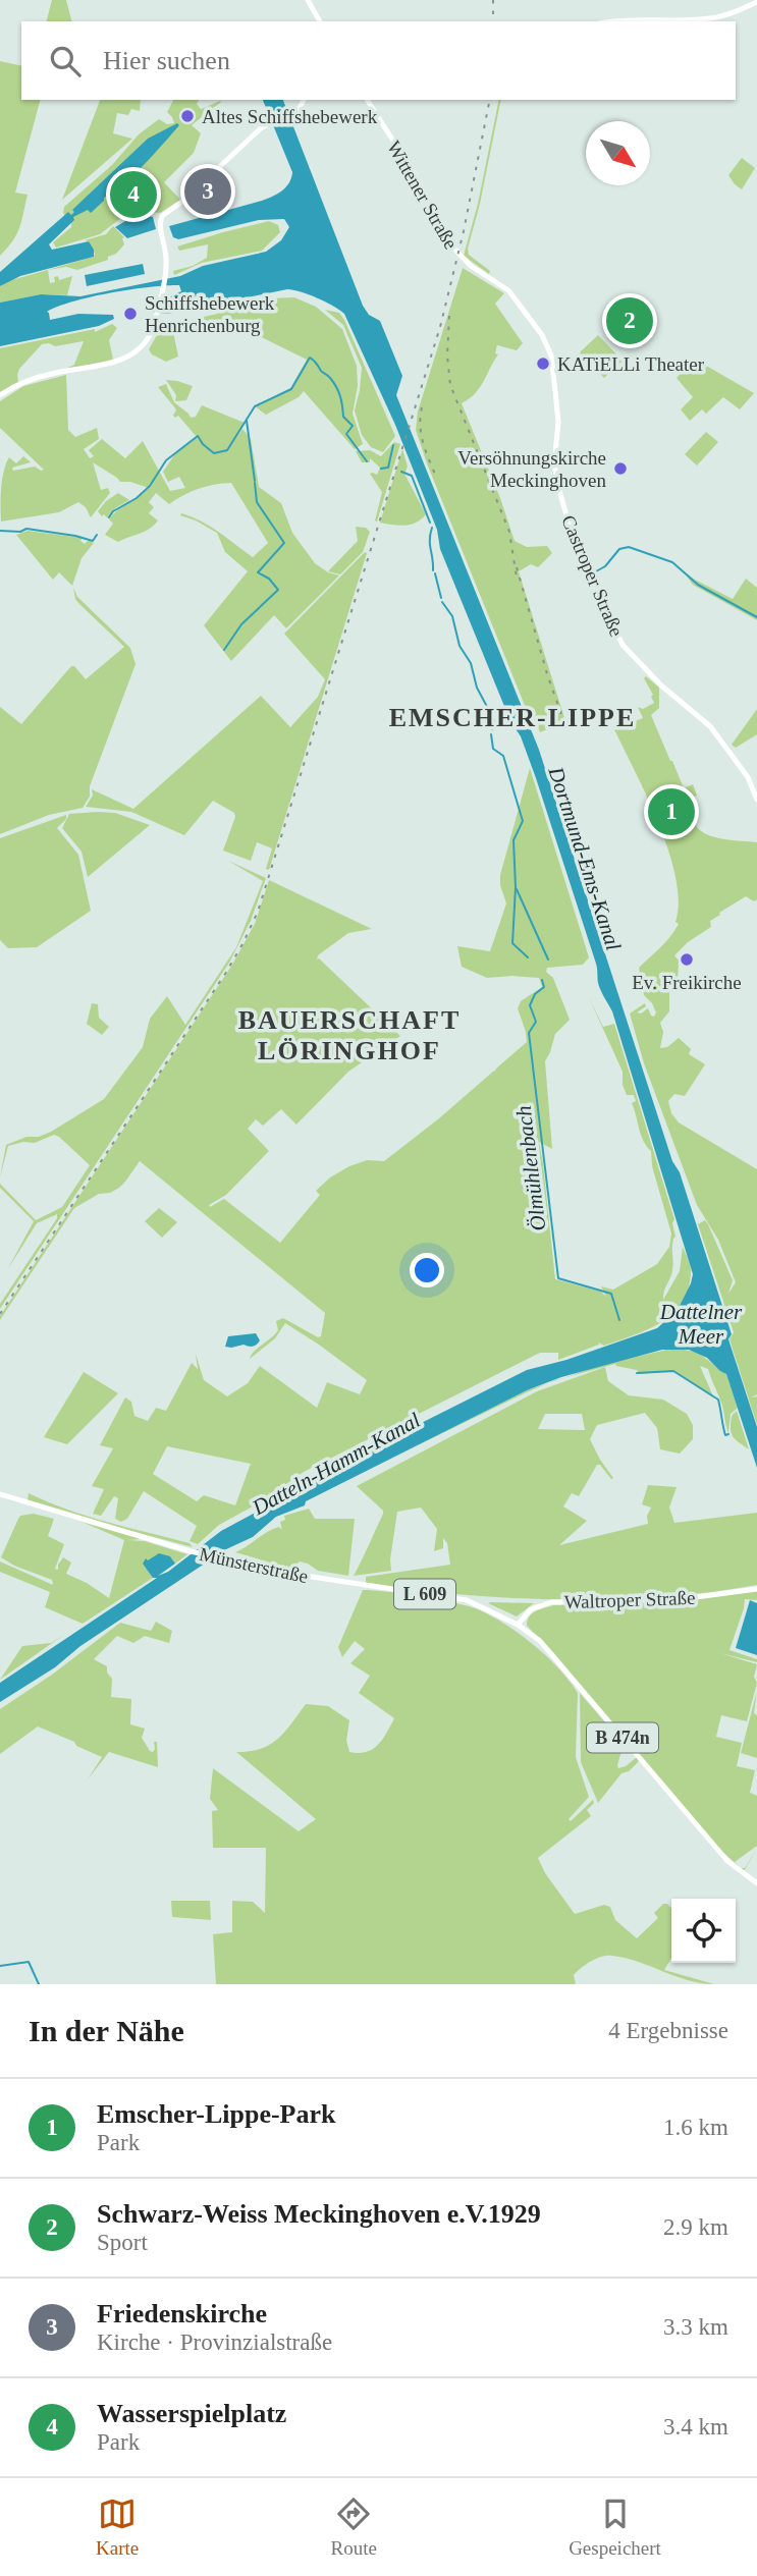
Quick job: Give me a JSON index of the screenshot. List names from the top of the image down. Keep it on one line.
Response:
{"streets":{"main road":["Wittener Straße","Castroper Straße","Münsterstraße","L 609","Waltroper Straße","B 474n"]},"crossings":[["Wittener Straße","Castroper Straße"],["Münsterstraße","B 474n"]],"districts":["EMSCHER-LIPPE","BAUERSCHAFT LÖRINGHOF"],"water":["Dortmund-Ems-Kanal","Ölmühlenbach","Dattelner Meer","Datteln-Hamm-Kanal"],"places":["Altes Schiffshebewerk","Schiffshebewerk Henrichenburg","KATiELLi Theater","Versöhnungskirche Meckinghoven","Ev. Freikirche"],"north":"bottom right","page":{"search":"Hier suchen","pins":["3","4","2","1"],"heading":["In der Nähe","4 Ergebnisse"],"list":[{"mark":"1","name":"Emscher-Lippe-Park","note":"Park","value":"1.6 km"},{"mark":"2","name":"Schwarz-Weiss Meckinghoven e.V.1929","note":"Sport","value":"2.9 km"},{"mark":"3","name":"Friedenskirche","note":"Kirche · Provinzialstraße","value":"3.3 km"},{"mark":"4","name":"Wasserspielplatz","note":"Park","value":"3.4 km"}],"nav":["Karte","Route","Gespeichert"]}}
